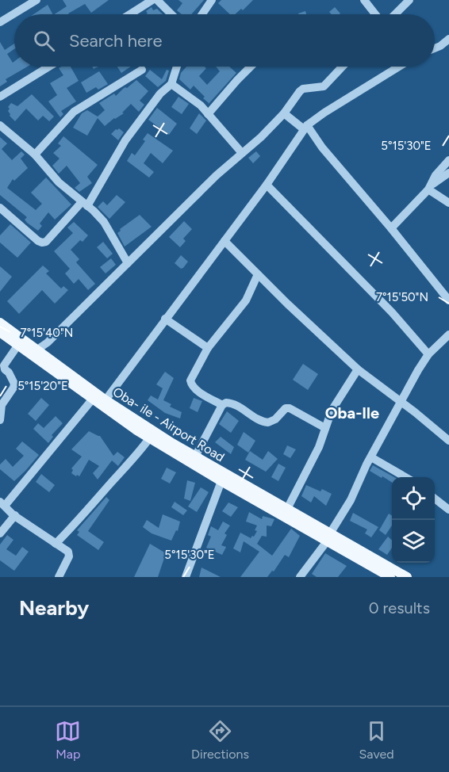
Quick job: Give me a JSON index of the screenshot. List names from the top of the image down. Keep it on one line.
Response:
{"streets":{"main road":["Oba- ile - Airport Road"]},"districts":["Oba-Ile"],"page":{"search":"Search here","heading":["Nearby","0 results"],"nav":["Map","Directions","Saved"]},"coordinates":["5°15'30\"E","7°15'50\"N","7°15'40\"N","5°15'20\"E"]}
